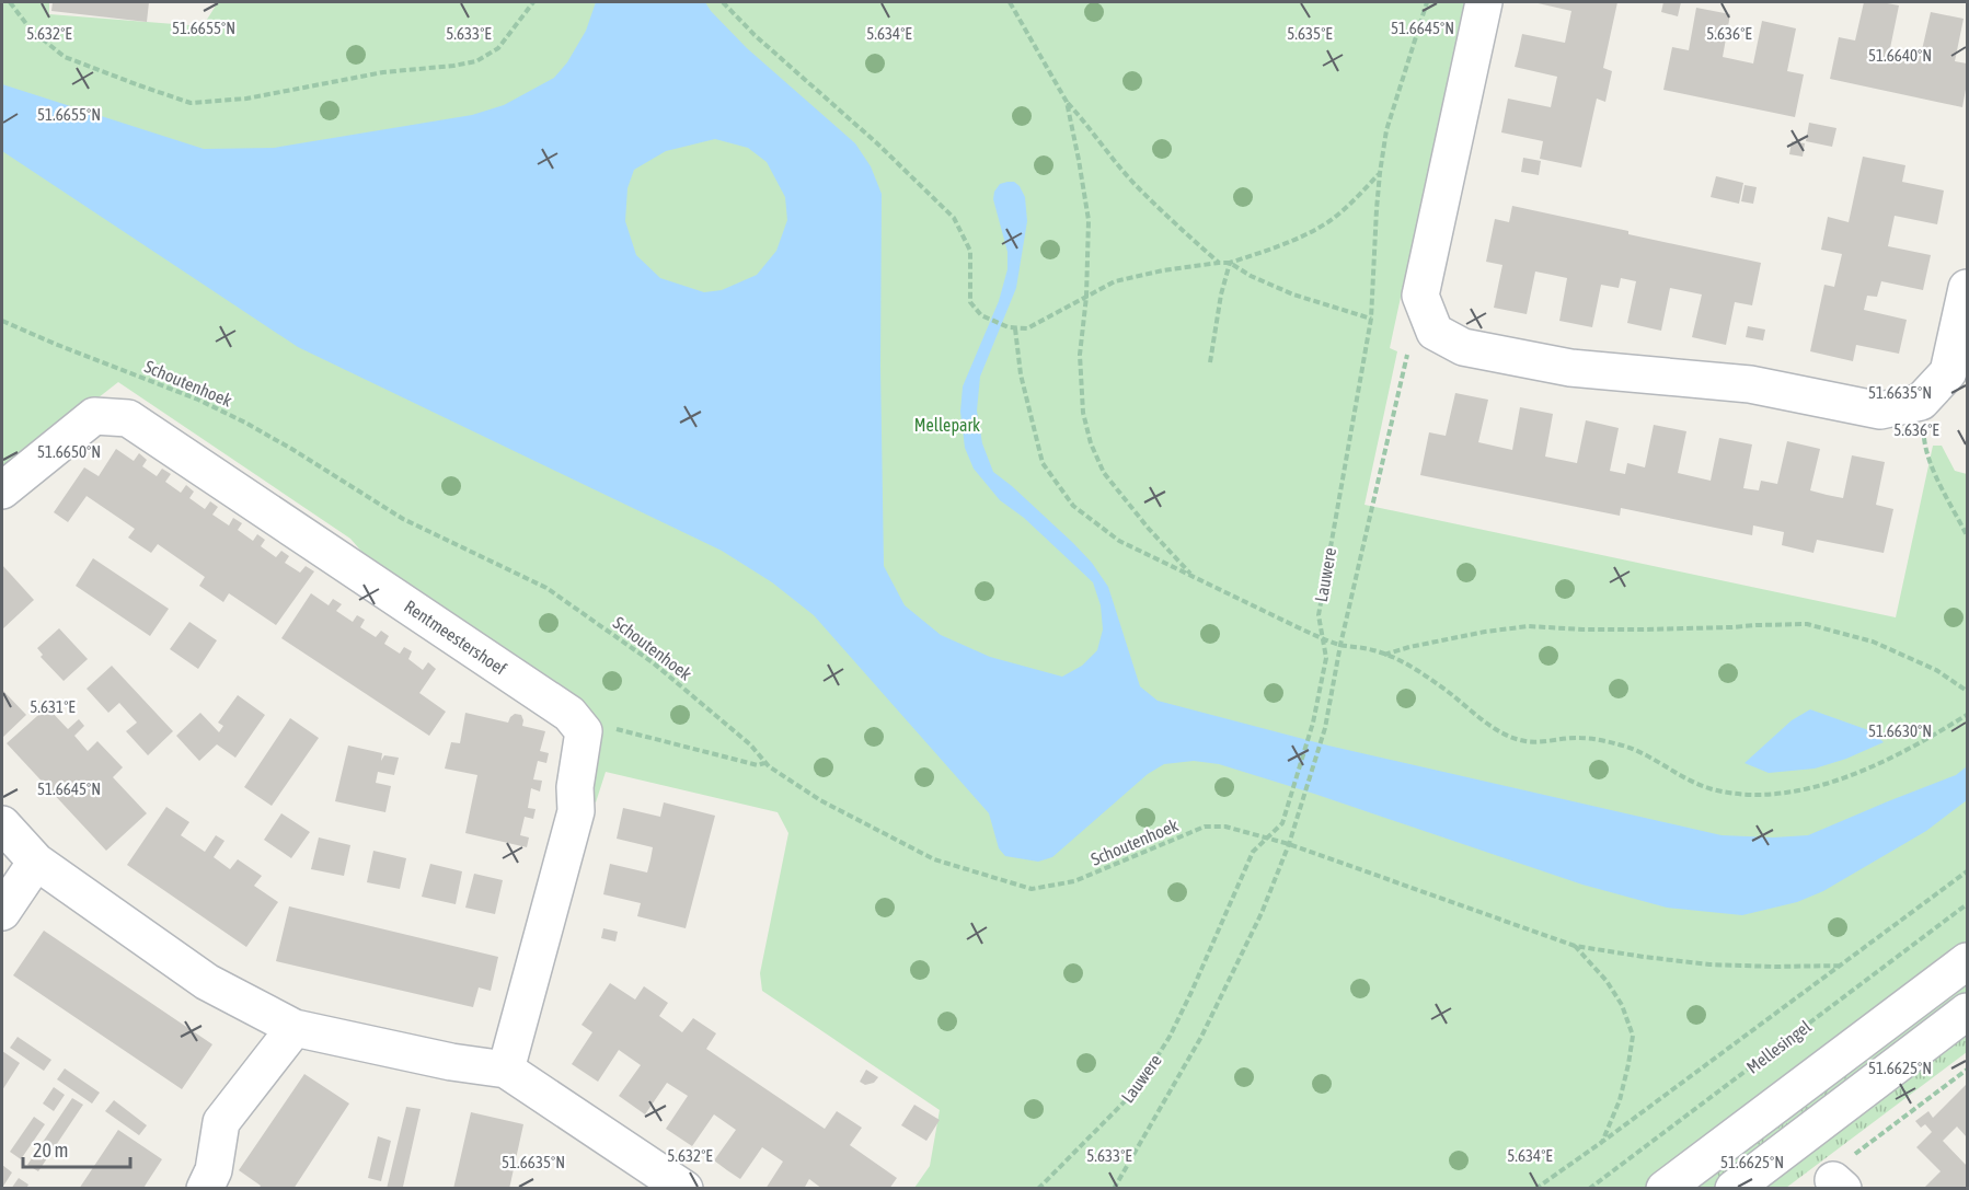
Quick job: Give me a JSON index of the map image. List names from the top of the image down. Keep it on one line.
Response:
{"streets":{"street":["Rentmeestershoef"],"path":["Schoutenhoek","Lauwere","Mellesingel"]},"crossings":[["Schoutenhoek","Lauwere"]],"parks":["Mellepark"],"scale_bar":"20 m","coordinates":["51.6655°N","51.6645°N","5.632°E","5.633°E","5.634°E","5.635°E","5.636°E","51.6640°N","51.6635°N","51.6650°N","5.631°E","51.6630°N","51.6625°N"]}
